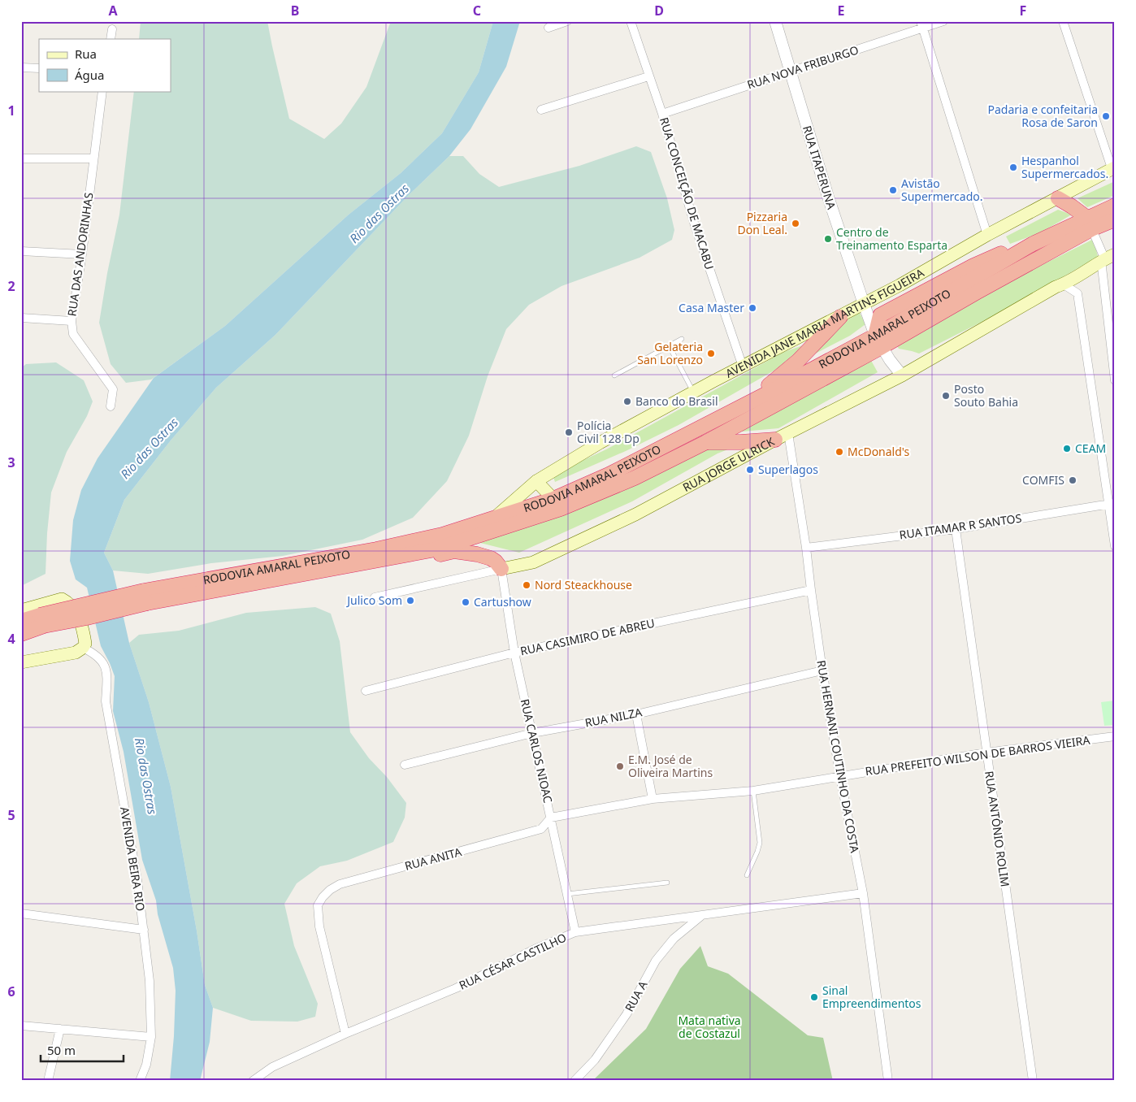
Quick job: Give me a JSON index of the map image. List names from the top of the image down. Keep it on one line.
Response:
{"streets":{"highway":["RODOVIA AMARAL PEIXOTO"],"main road":["AVENIDA JANE MARIA MARTINS FIGUEIRA","RUA JORGE ULRICK"],"street":["RUA NOVA FRIBURGO","RUA ITAPERUNA","RUA CONCEIÇÃO DE MACABU","RUA DAS ANDORINHAS","RUA ITAMAR R SANTOS","RUA CASIMIRO DE ABREU","RUA NILZA","RUA CARLOS NIOAC","RUA PREFEITO WILSON DE BARROS VIEIRA","RUA HERNANI COUTINHO DA COSTA","RUA ANTÔNIO ROLIM","AVENIDA BEIRA RIO","RUA ANITA","RUA CÉSAR CASTILHO","RUA A"]},"crossings":[["RUA NOVA FRIBURGO","RUA ITAPERUNA"],["RUA NOVA FRIBURGO","RUA CONCEIÇÃO DE MACABU"],["RUA ITAPERUNA","AVENIDA JANE MARIA MARTINS FIGUEIRA"],["RUA ITAPERUNA","RODOVIA AMARAL PEIXOTO"],["RUA ITAPERUNA","RUA JORGE ULRICK"],["RUA CONCEIÇÃO DE MACABU","AVENIDA JANE MARIA MARTINS FIGUEIRA"],["AVENIDA JANE MARIA MARTINS FIGUEIRA","RODOVIA AMARAL PEIXOTO"],["RUA JORGE ULRICK","RUA CARLOS NIOAC"],["RUA JORGE ULRICK","RUA HERNANI COUTINHO DA COSTA"],["RUA ITAMAR R SANTOS","RUA HERNANI COUTINHO DA COSTA"],["RUA ITAMAR R SANTOS","RUA ANTÔNIO ROLIM"],["RUA CASIMIRO DE ABREU","RUA CARLOS NIOAC"],["RUA CASIMIRO DE ABREU","RUA HERNANI COUTINHO DA COSTA"],["RUA NILZA","RUA CARLOS NIOAC"],["RUA NILZA","RUA HERNANI COUTINHO DA COSTA"],["RUA CARLOS NIOAC","RUA PREFEITO WILSON DE BARROS VIEIRA"],["RUA CARLOS NIOAC","RUA ANITA"],["RUA CARLOS NIOAC","RUA CÉSAR CASTILHO"],["RUA PREFEITO WILSON DE BARROS VIEIRA","RUA HERNANI COUTINHO DA COSTA"],["RUA PREFEITO WILSON DE BARROS VIEIRA","RUA ANTÔNIO ROLIM"],["RUA PREFEITO WILSON DE BARROS VIEIRA","RUA ANITA"],["RUA HERNANI COUTINHO DA COSTA","RUA CÉSAR CASTILHO"],["RUA ANITA","RUA CÉSAR CASTILHO"],["RUA CÉSAR CASTILHO","RUA A"]],"water":["Rio das Ostras"],"parks":["Mata nativa de Costazul"],"places":["Padaria e confeitaria Rosa de Saron","Hespanhol Supermercados.","Avistão Supermercado.","Pizzaria Don Leal.","Centro de Treinamento Esparta","Casa Master","Gelateria San Lorenzo","Posto Souto Bahia","Banco do Brasil","Polícia Civil 128 Dp","CEAM","McDonald's","Superlagos","COMFIS","Nord Steackhouse","Julico Som","Cartushow","E.M. José de Oliveira Martins","Sinal Empreendimentos"],"legend":["Rua","Água"],"scale_bar":"50 m","grid":{"columns":["A","B","C","D","E","F"],"rows":["1","2","3","4","5","6"]}}
